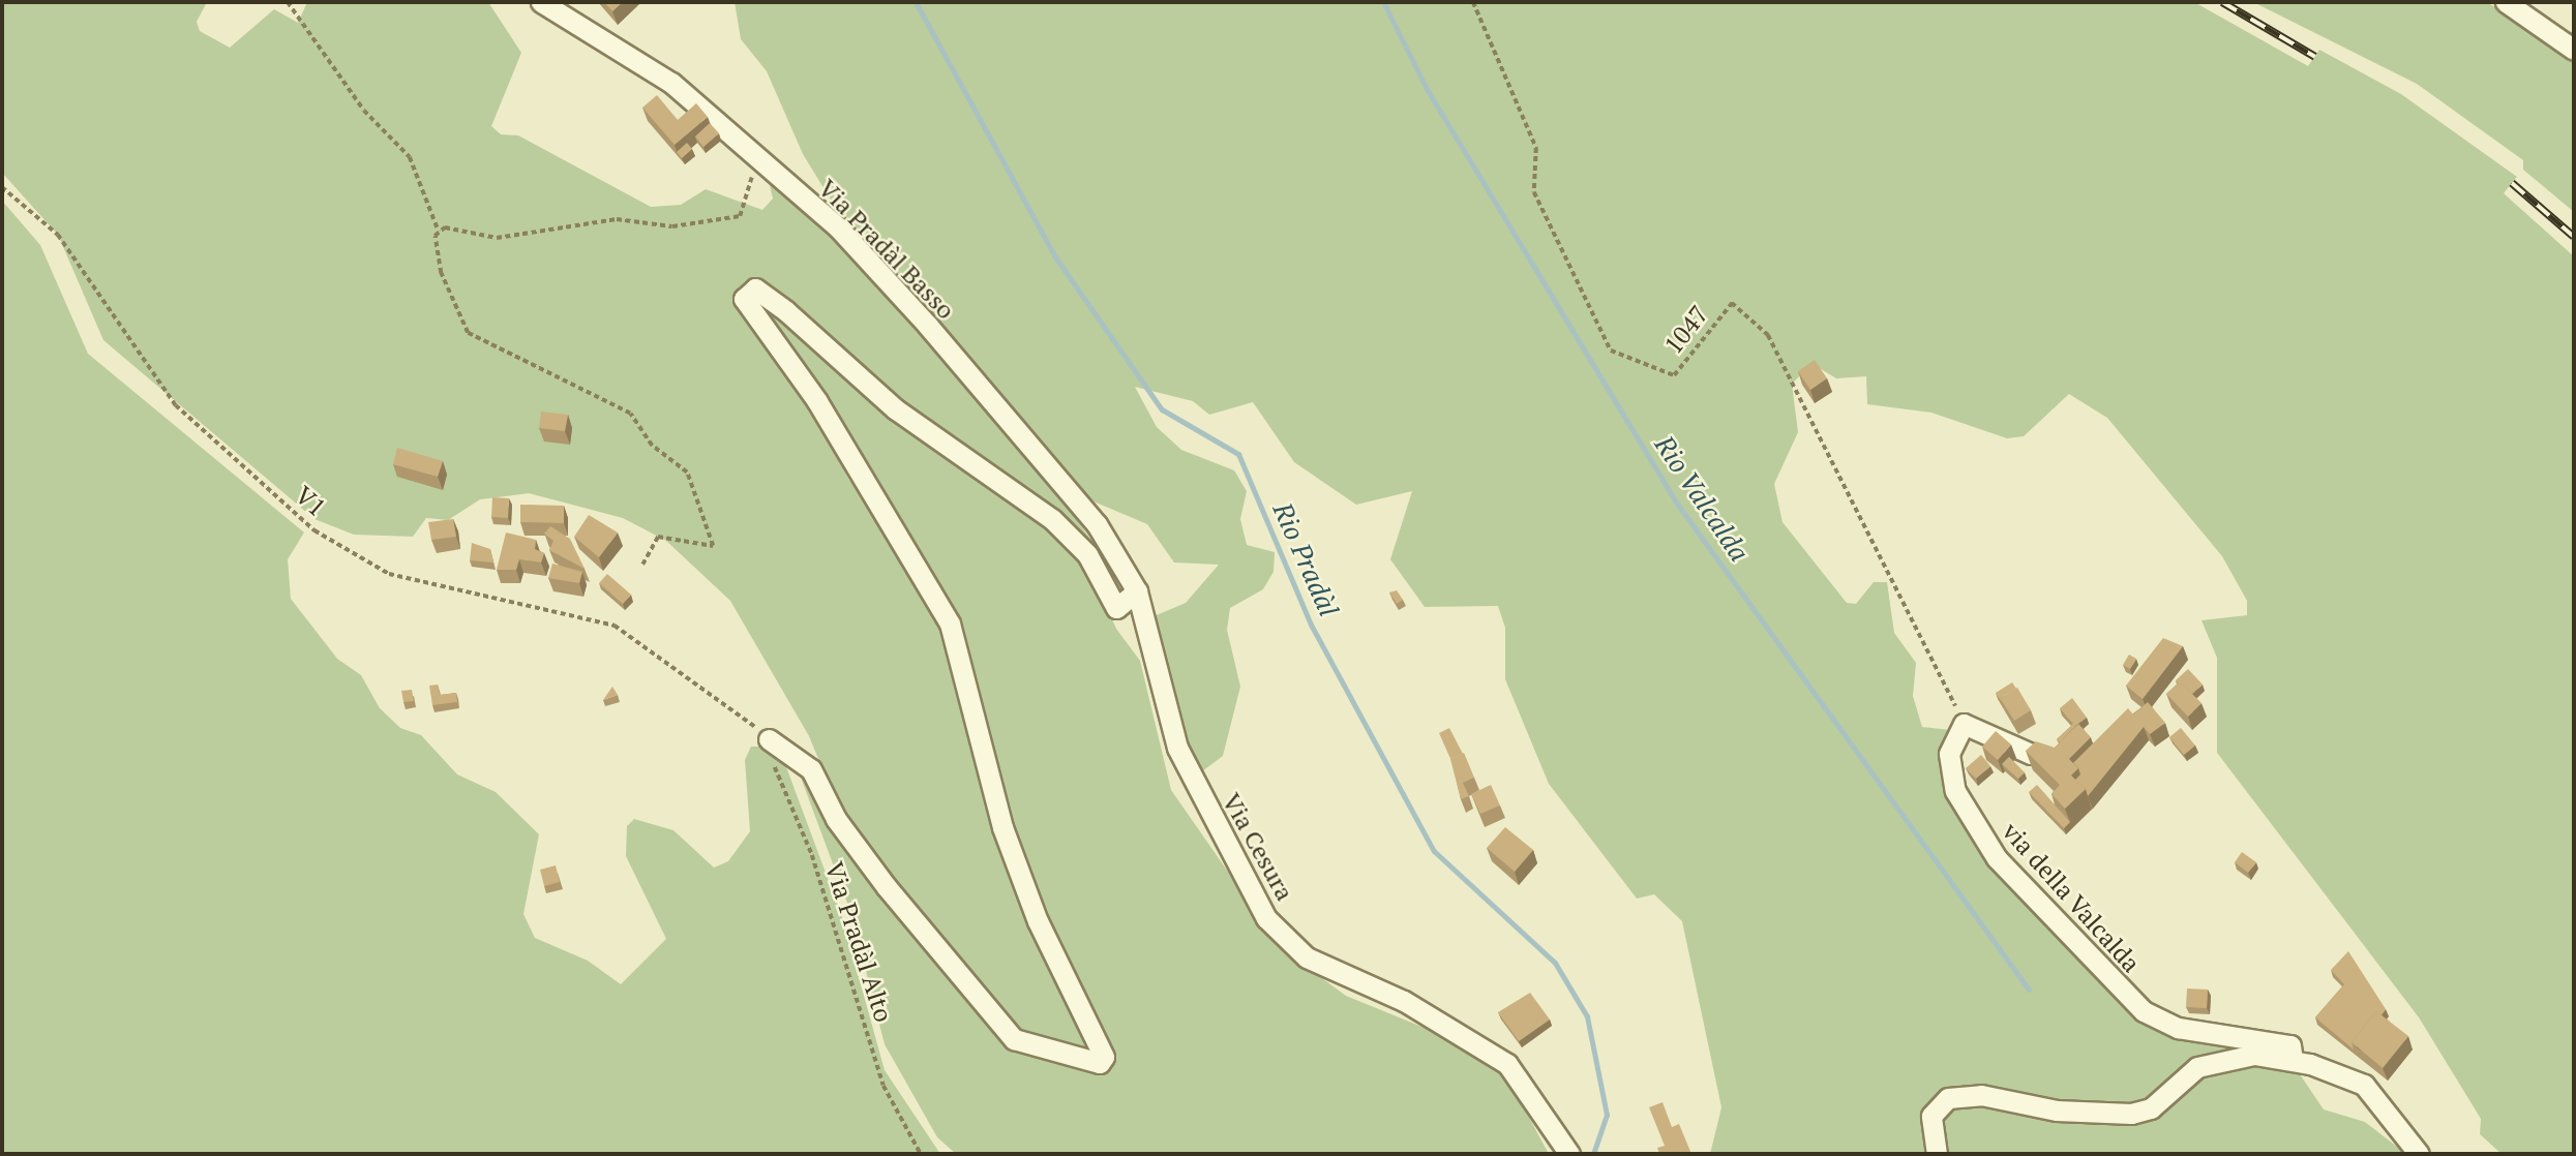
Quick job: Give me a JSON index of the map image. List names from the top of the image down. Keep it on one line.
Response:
{"streets":{"street":["Via Pradàl Basso","Via Cesura","via della Valcalda"],"path":["1047","V1","Via Pradàl Alto"]},"crossings":[["Via Pradàl Basso","Via Cesura"],["1047","via della Valcalda"],["V1","Via Pradàl Alto"]],"water":["Rio Valcalda","Rio Pradàl"]}
